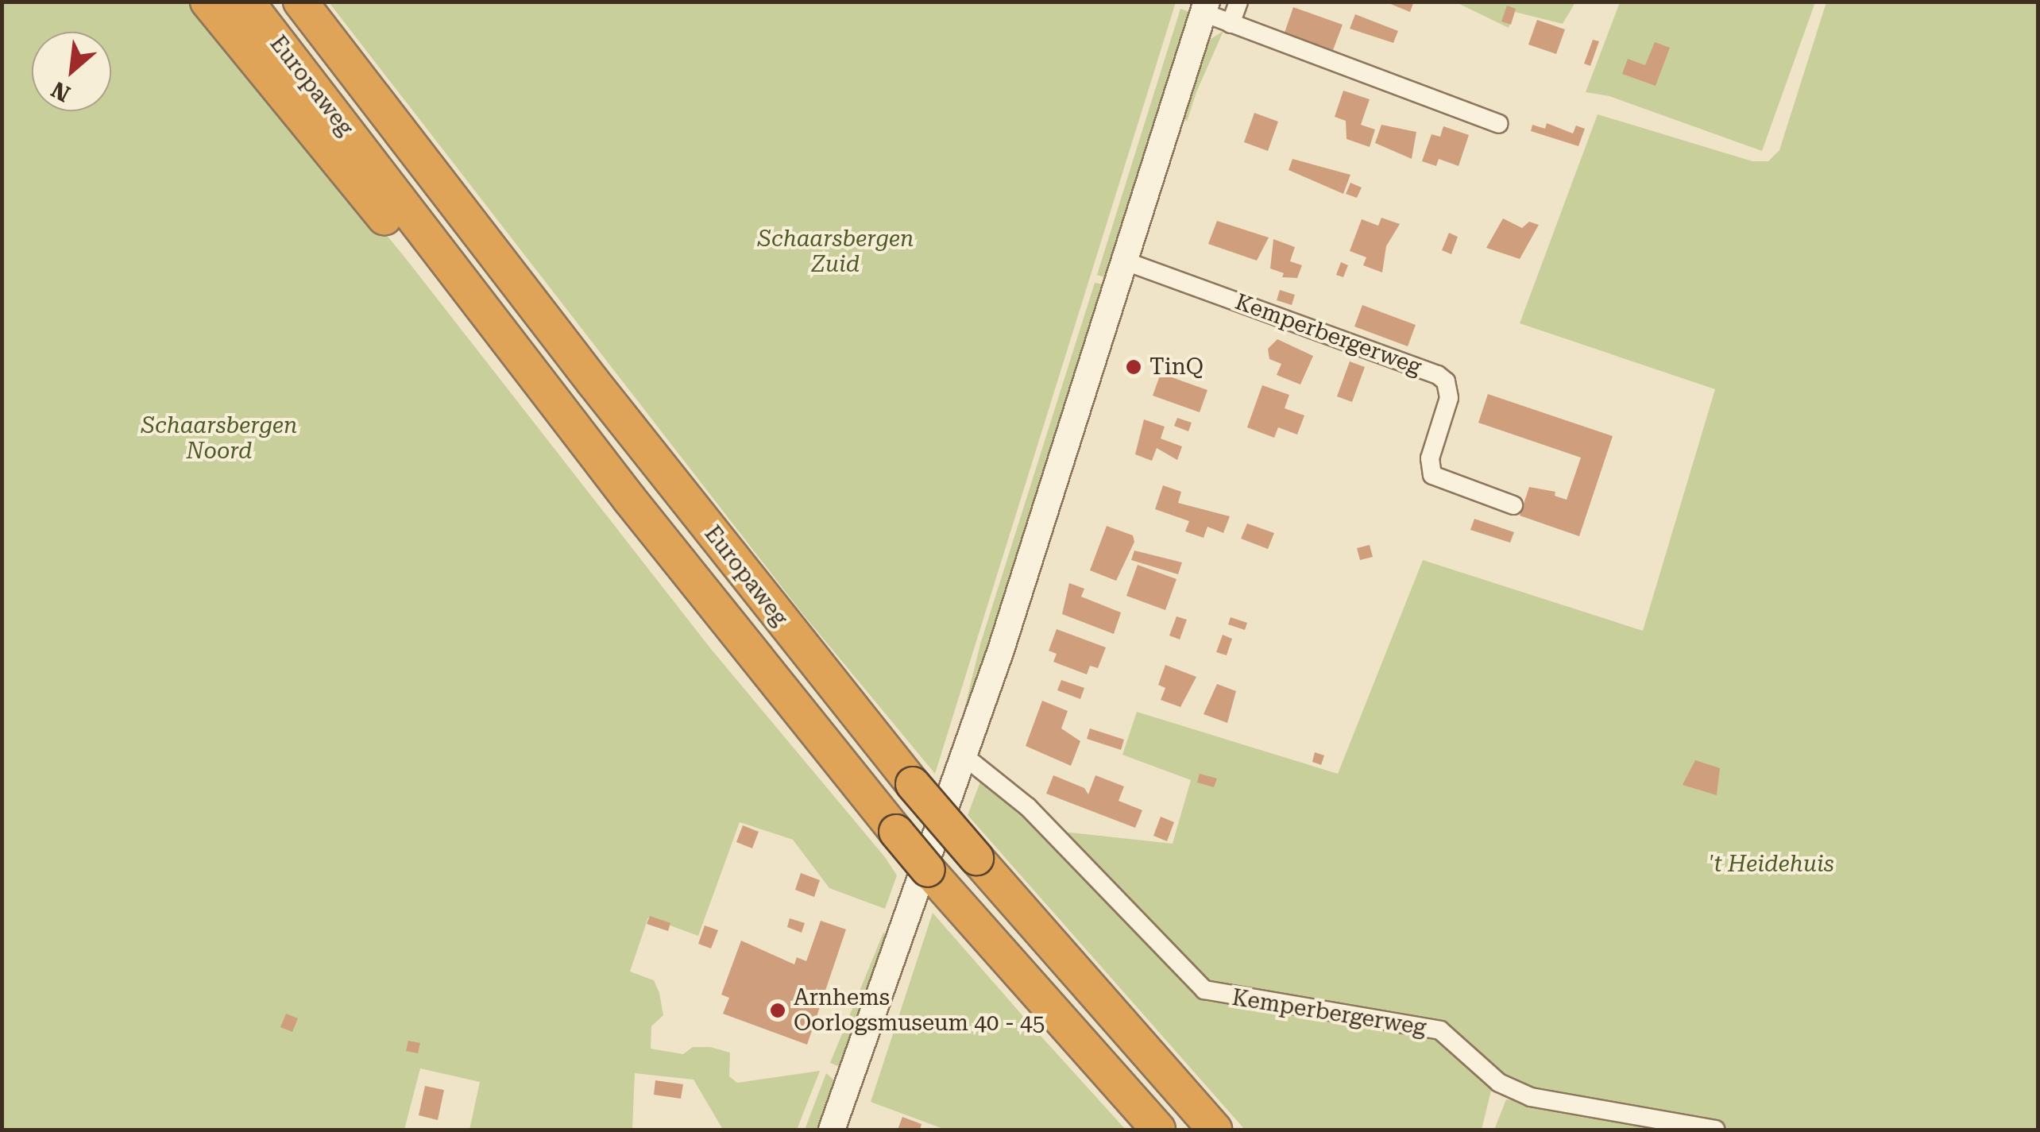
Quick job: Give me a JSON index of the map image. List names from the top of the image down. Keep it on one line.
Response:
{"streets":{"highway":["Europaweg"],"street":["Kemperbergerweg"]},"parks":["Schaarsbergen Zuid","Schaarsbergen Noord","'t Heidehuis"],"places":["TinQ","Arnhems Oorlogsmuseum 40 - 45"],"north":"bottom left"}
